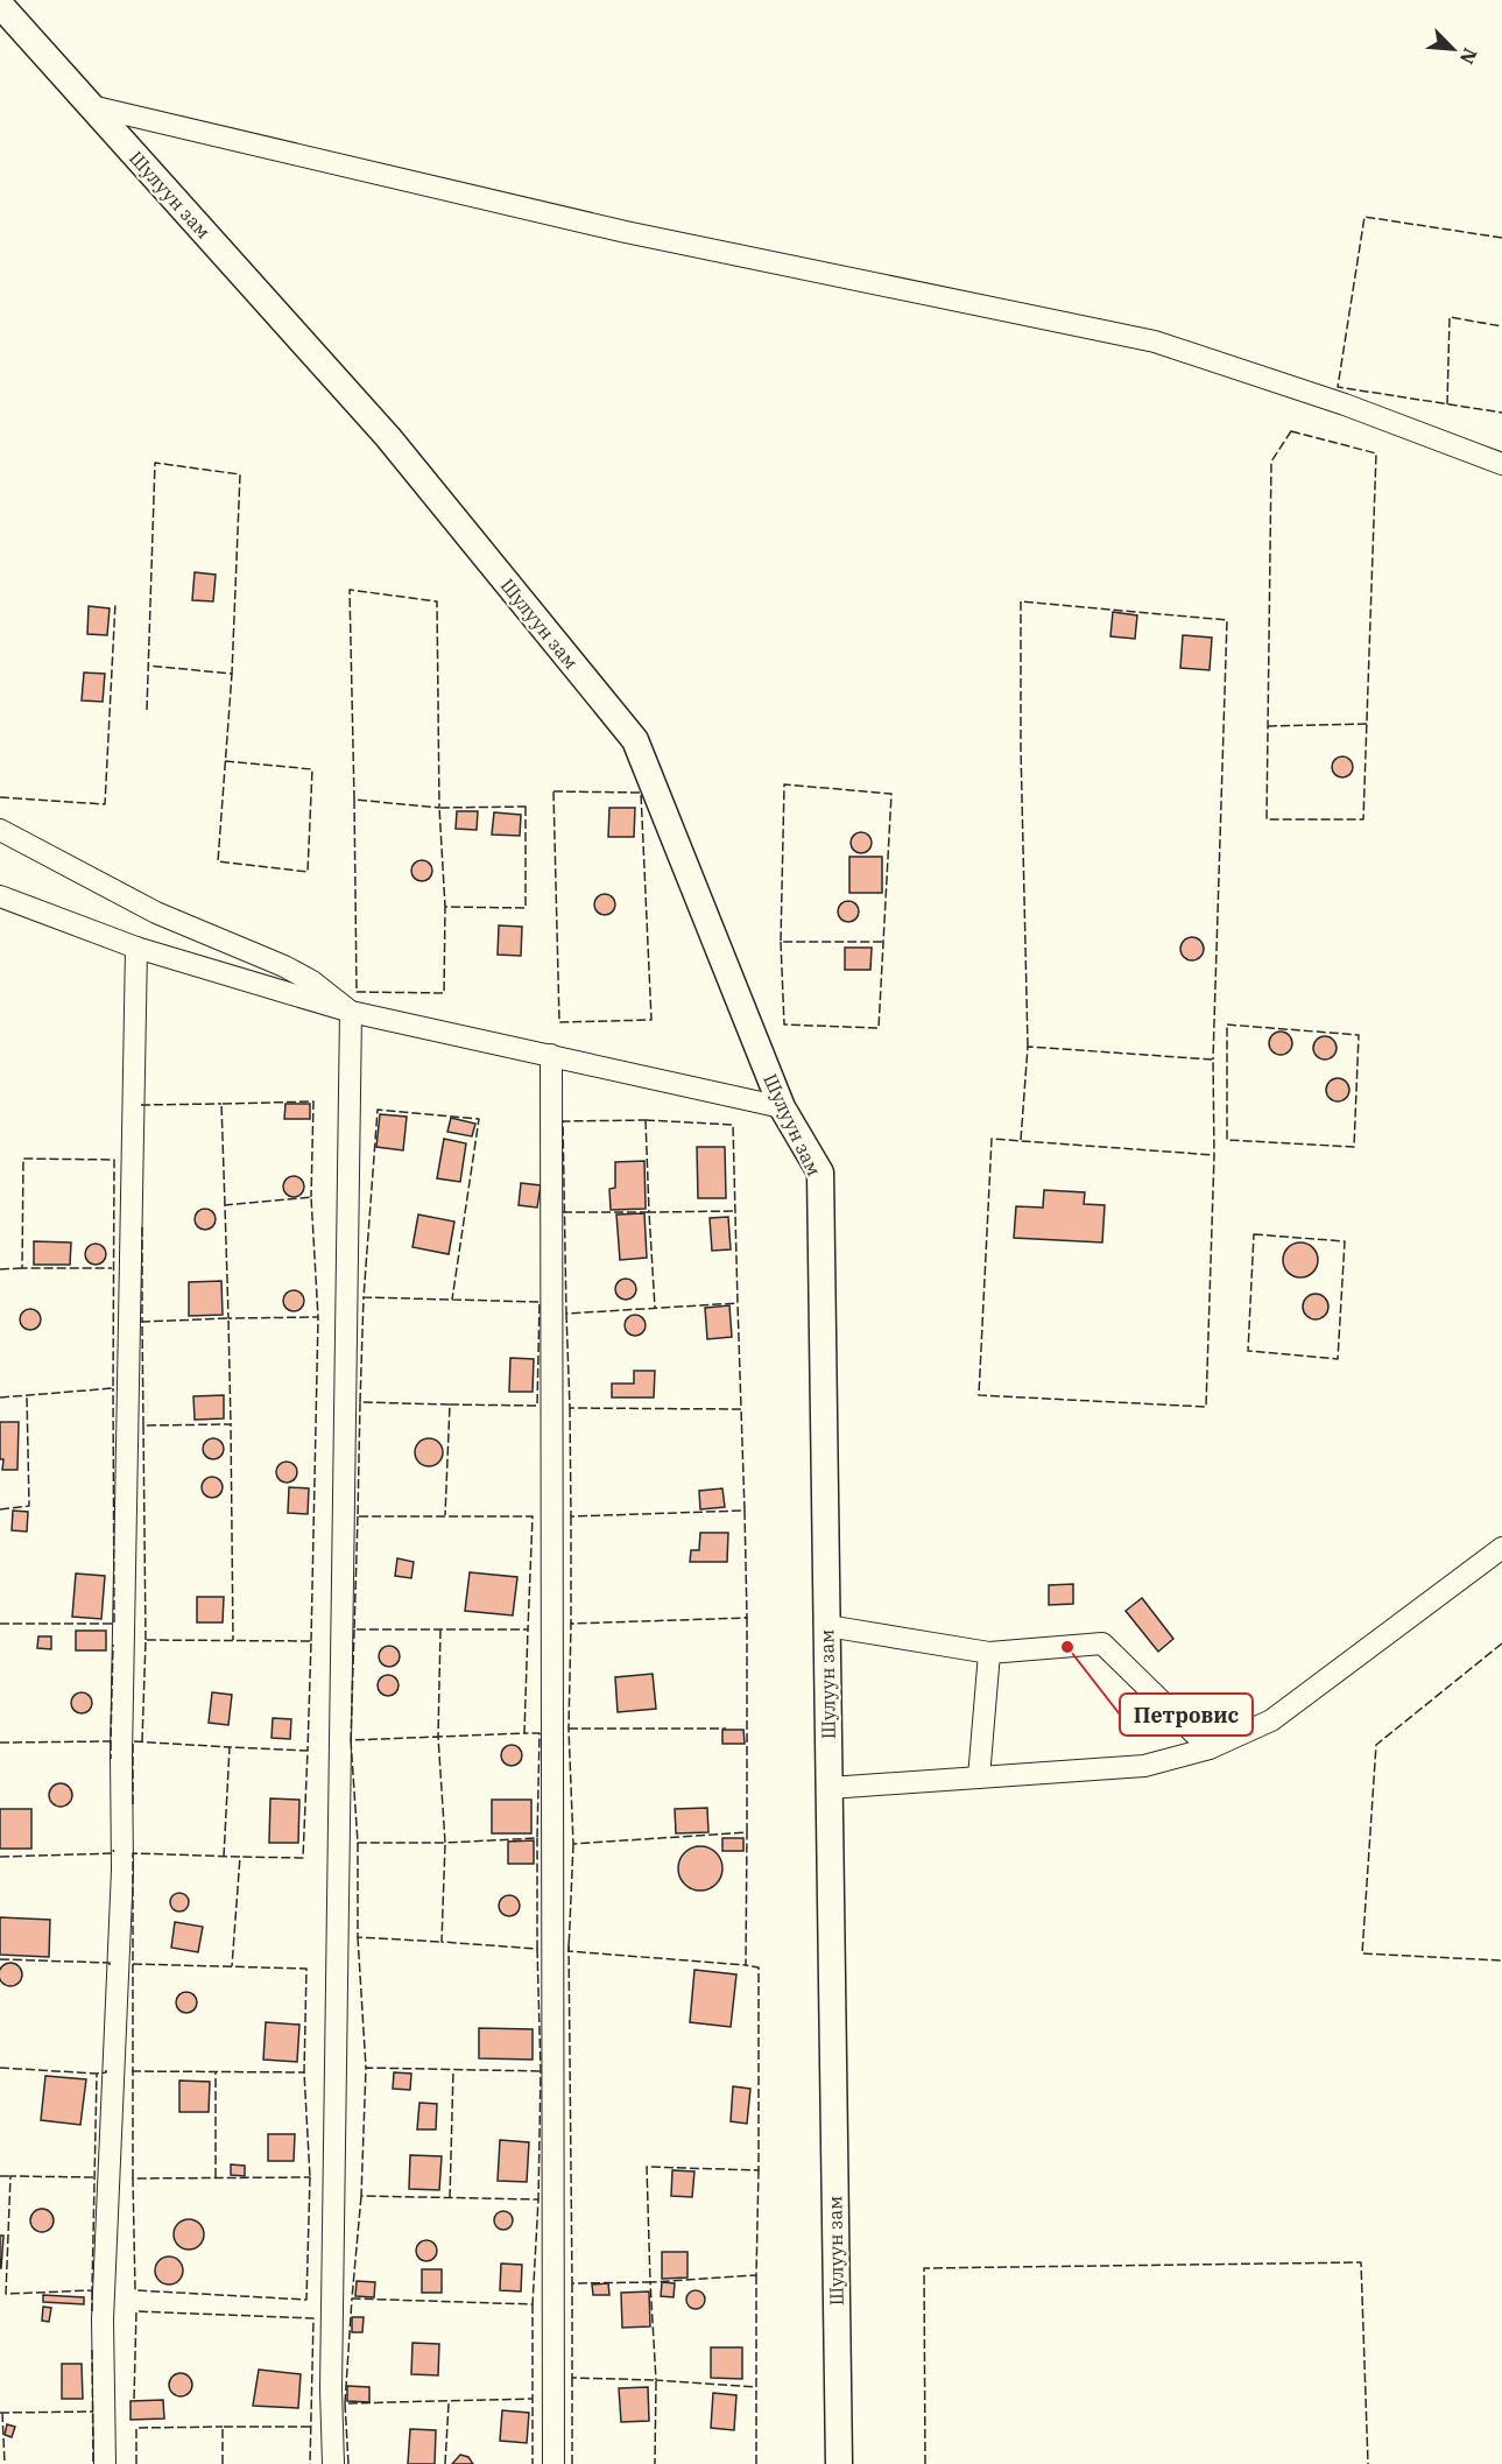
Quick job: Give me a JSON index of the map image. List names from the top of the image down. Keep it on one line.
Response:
{"streets":{"street":["Шулуун зам"]},"places":["Петровис"],"north":"bottom right"}
